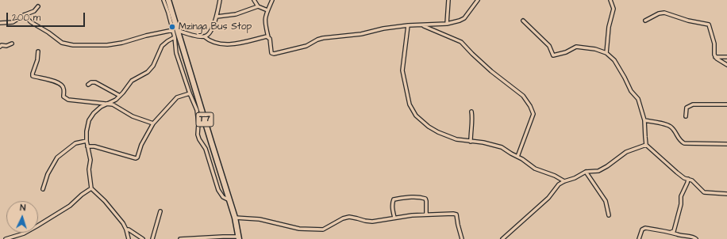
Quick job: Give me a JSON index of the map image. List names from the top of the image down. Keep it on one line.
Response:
{"streets":{"highway":["T7"]},"places":["Mzinga Bus Stop"],"scale_bar":"200 m","north":"top"}
